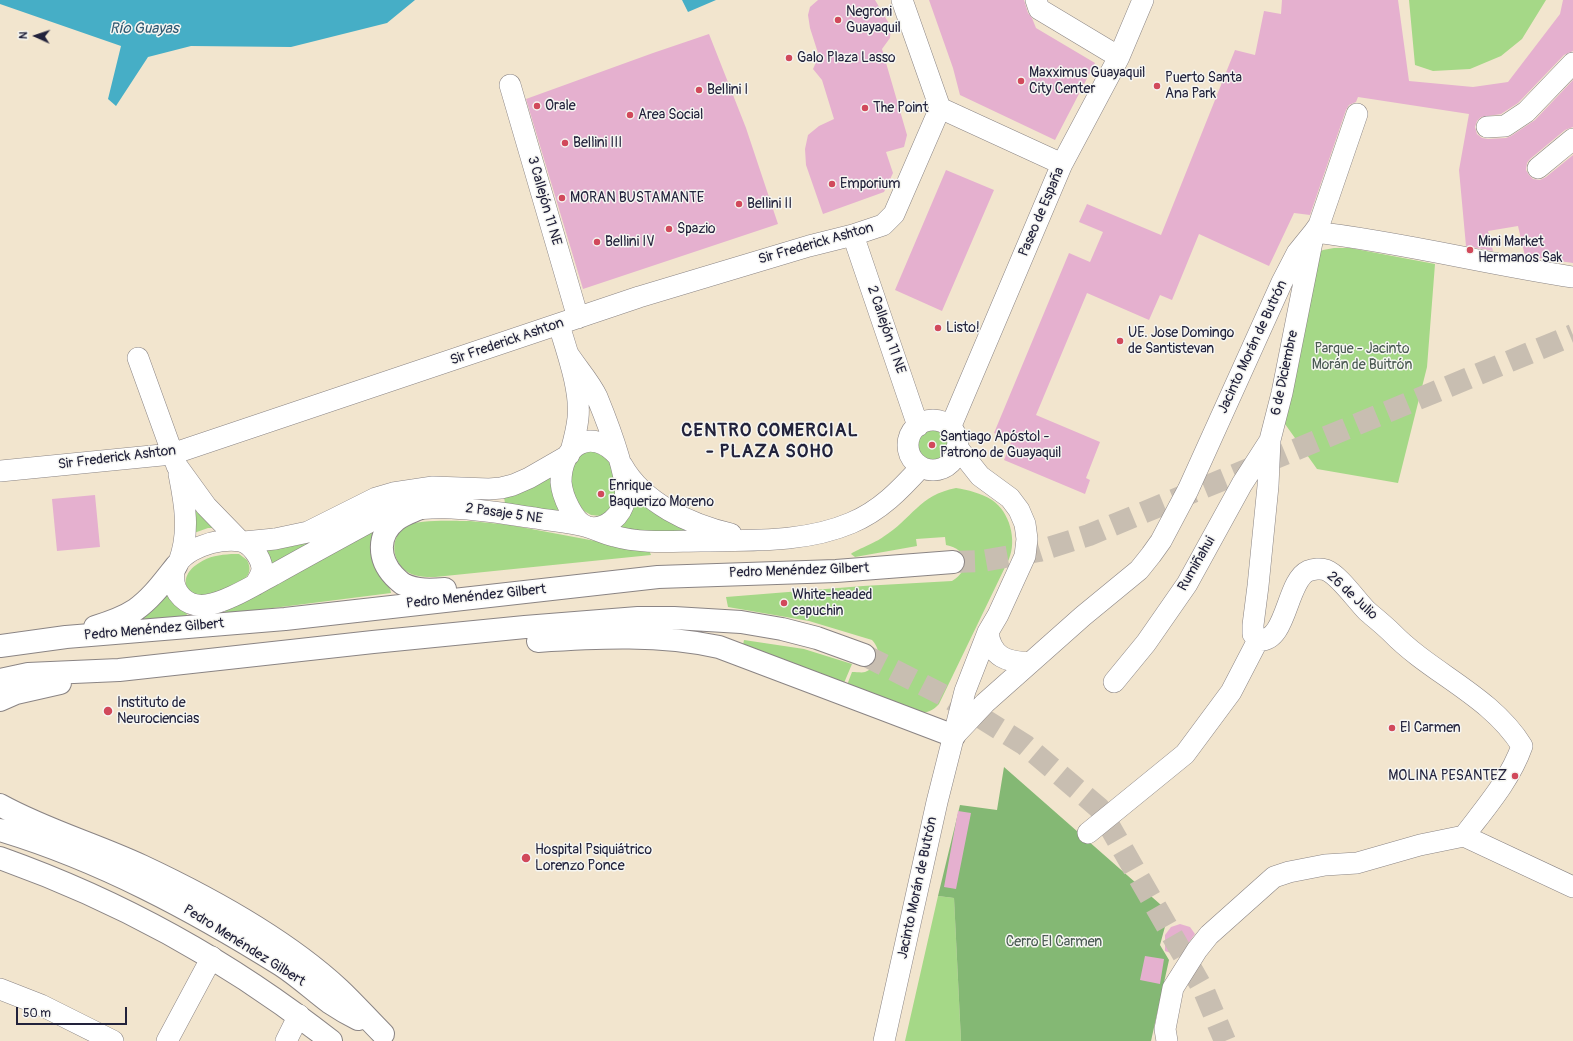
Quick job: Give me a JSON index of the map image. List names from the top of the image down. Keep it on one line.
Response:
{"streets":{"main road":["Pedro Menéndez Gilbert"],"street":["3 Callejón 11 NE","Paseo de España","Sir Frederick Ashton","2 Callejón 11 NE","Jacinto Morán de Butrón","6 de Diciembre","2 Pasaje 5 NE","Rumiñahui","26 de Julio"]},"crossings":[["3 Callejón 11 NE","Sir Frederick Ashton"],["3 Callejón 11 NE","2 Pasaje 5 NE"],["Paseo de España","2 Callejón 11 NE"],["Paseo de España","Jacinto Morán de Butrón"],["Paseo de España","2 Pasaje 5 NE"],["Sir Frederick Ashton","2 Callejón 11 NE"],["2 Callejón 11 NE","Jacinto Morán de Butrón"],["2 Callejón 11 NE","2 Pasaje 5 NE"],["Jacinto Morán de Butrón","6 de Diciembre"],["Jacinto Morán de Butrón","2 Pasaje 5 NE"],["6 de Diciembre","Rumiñahui"],["6 de Diciembre","26 de Julio"]],"districts":["CENTRO COMERCIAL - PLAZA SOHO"],"water":["Río Guayas"],"parks":["Parque - Jacinto Morán de Buitrón","Cerro El Carmen"],"places":["Negroni Guayaquil","Galo Plaza Lasso","Maxximus Guayaquil City Center","Puerto Santa Ana Park","Bellini I","Orale","The Point","Area Social","Bellini III","Emporium","MORAN BUSTAMANTE","Bellini II","Spazio","Bellini IV","Mini Market Hermanos Sak","Listo!","UE. Jose Domingo de Santistevan","Santiago Apóstol - Patrono de Guayaquil","Enrique Baquerizo Moreno","White-headed capuchin","Instituto de Neurociencias","El Carmen","MOLINA PESANTEZ","Hospital Psiquiátrico Lorenzo Ponce"],"scale_bar":"50 m","north":"left"}
